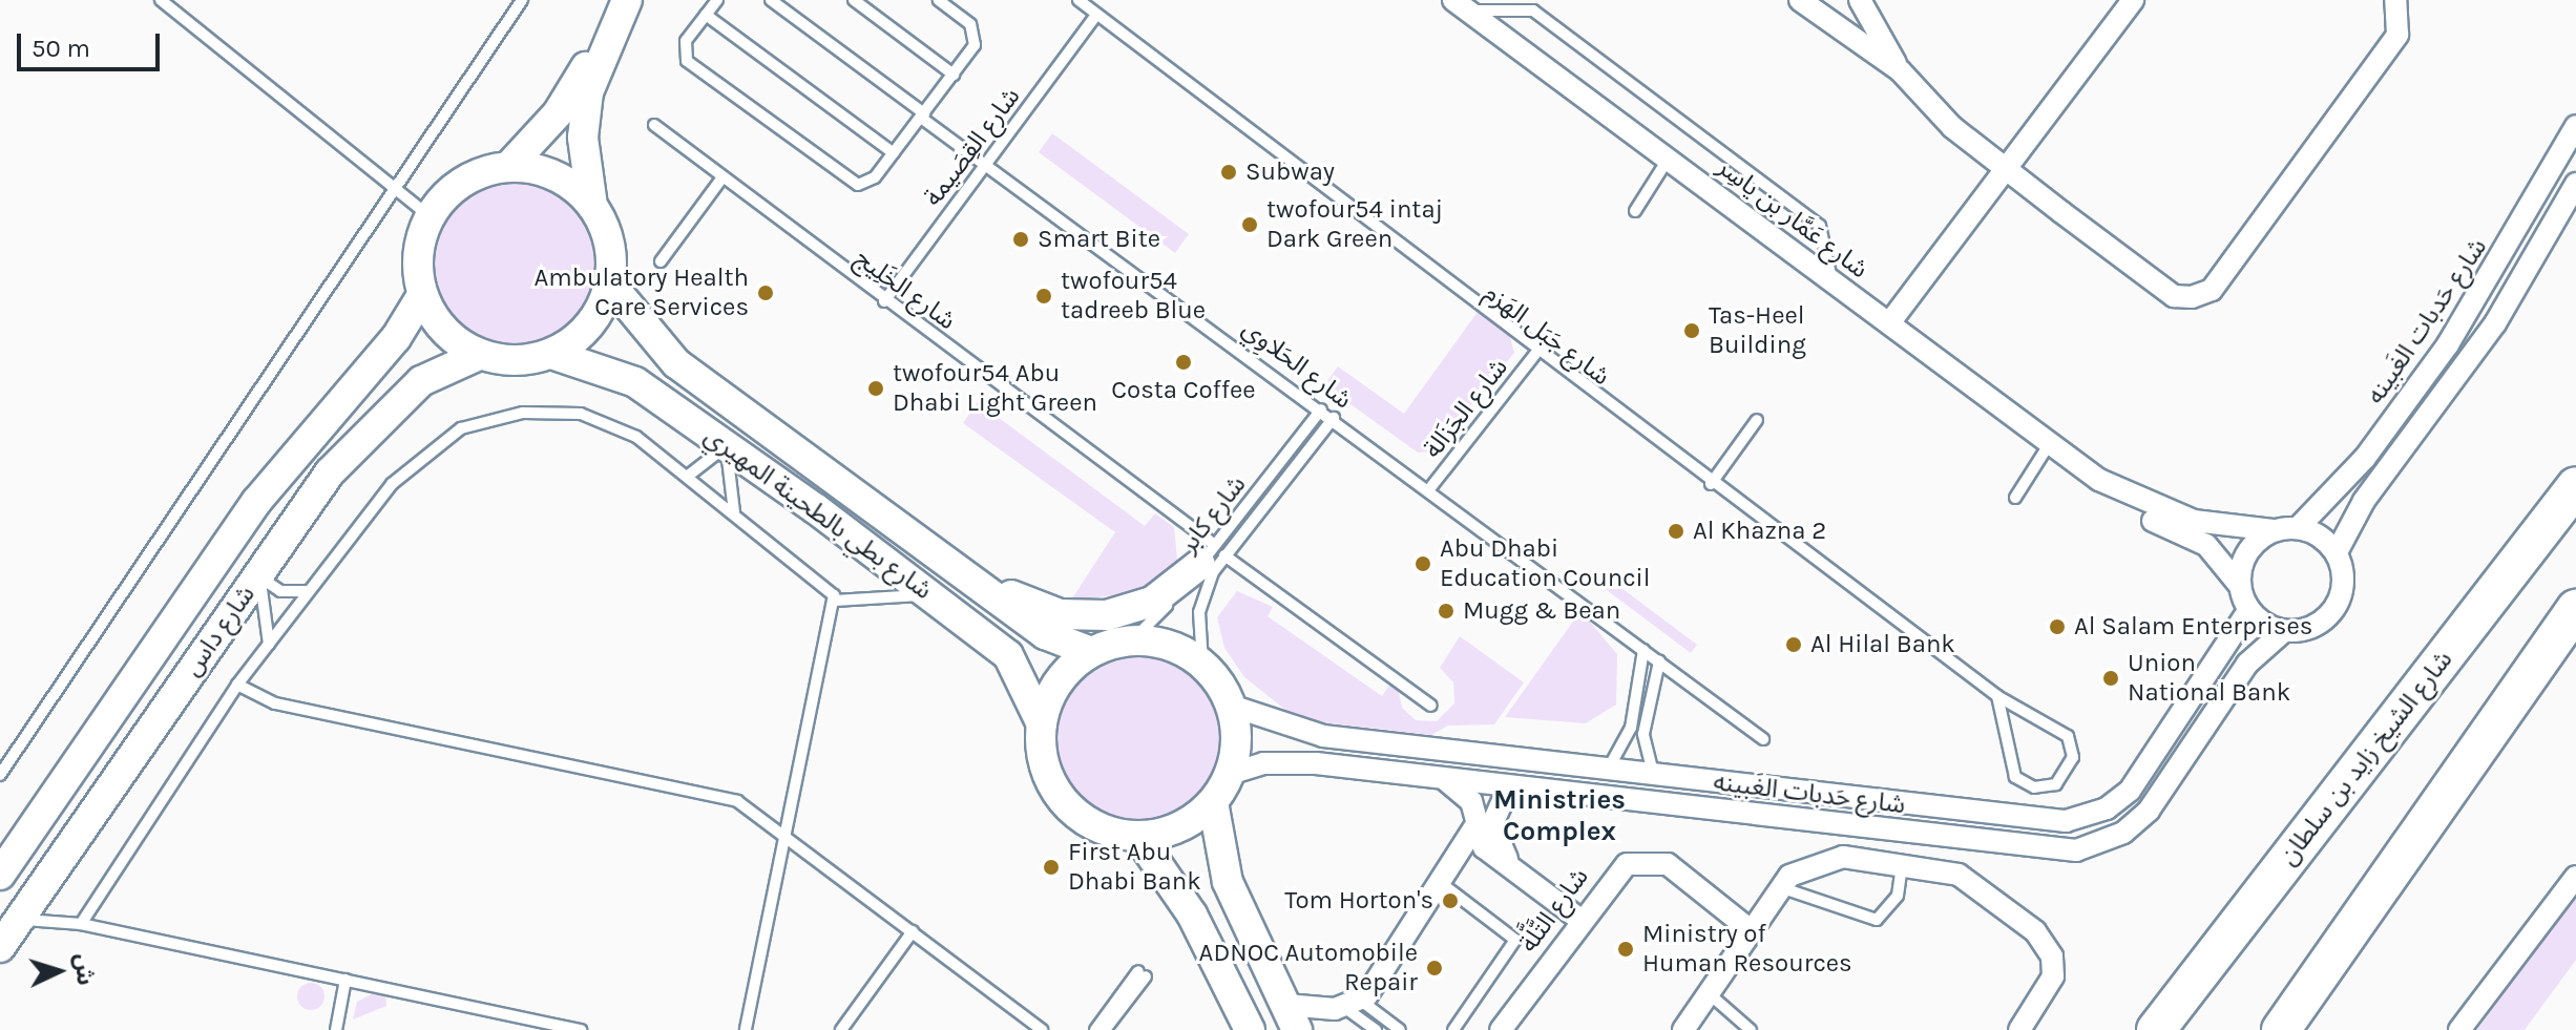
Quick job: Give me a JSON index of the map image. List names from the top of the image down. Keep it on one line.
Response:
{"streets":{"highway":["شارع الشيخ زايد بن سلطان"],"street":["شارع عَمَّار بن ياسِر","شارع حَدبات الغَبينه","شارع بطي بالطحينة المهيري","شارع داس","شارع التَّلَّة"],"lane":["شارع القِصَيمة","شارع الخَلِيج","شارع جَبَل الهَزم","شارع الحَلاوِي","شارع الجَزَالة","شارع كابر"]},"crossings":[["شارع القِصَيمة","شارع الخَلِيج"],["شارع القِصَيمة","شارع جَبَل الهَزم"],["شارع القِصَيمة","شارع الحَلاوِي"],["شارع عَمَّار بن ياسِر","شارع حَدبات الغَبينه"],["شارع الخَلِيج","شارع كابر"],["شارع حَدبات الغَبينه","شارع بطي بالطحينة المهيري"],["شارع حَدبات الغَبينه","شارع كابر"],["شارع جَبَل الهَزم","شارع الجَزَالة"],["شارع الحَلاوِي","شارع الجَزَالة"],["شارع الحَلاوِي","شارع كابر"],["شارع بطي بالطحينة المهيري","شارع كابر"],["شارع بطي بالطحينة المهيري","شارع داس"]],"districts":["Ministries Complex"],"places":["Subway","twofour54 intaj Dark Green","Smart Bite","Ambulatory Health Care Services","twofour54 tadreeb Blue","Tas-Heel Building","Costa Coffee","twofour54 Abu Dhabi Light Green","Al Khazna 2","Abu Dhabi Education Council","Mugg & Bean","Al Salam Enterprises","Al Hilal Bank","Union National Bank","First Abu Dhabi Bank","Tom Horton's","Ministry of Human Resources","ADNOC Automobile Repair"],"scale_bar":"50 m","north":"right"}
